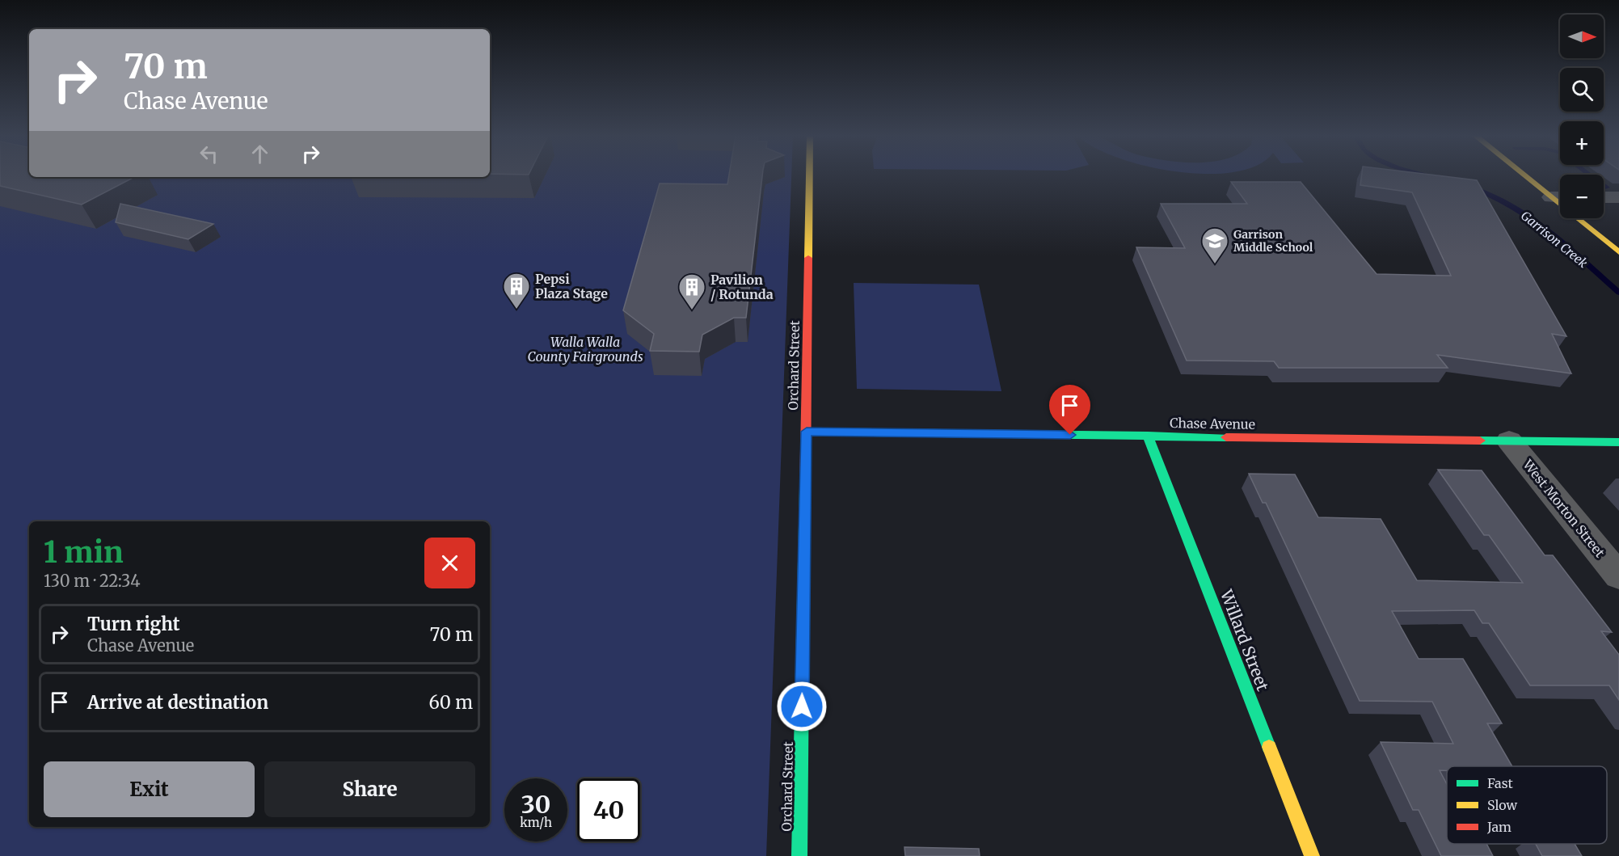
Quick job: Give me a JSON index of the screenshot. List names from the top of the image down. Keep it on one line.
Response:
{"streets":{"street":["Orchard Street","Chase Avenue","West Morton Street","Willard Street"]},"crossings":[["Orchard Street","Chase Avenue"],["Chase Avenue","West Morton Street"],["Chase Avenue","Willard Street"]],"water":["Garrison Creek"],"parks":["Walla Walla County Fairgrounds"],"places":{"school or university":["Garrison Middle School"],"building":["Pepsi Plaza Stage","Pavilion / Rotunda"]},"legend":["Fast","Slow","Jam"],"north":"right","page":{"map_buttons":["+","−"],"turn":["70 m","Chase Avenue"],"heading":["1 min","130 m · 22:34"],"list":[{"name":"Turn right","note":"Chase Avenue","value":"70 m"},{"name":"Arrive at destination","value":"60 m"}],"buttons":["Exit","Share"],"speed":"30 km/h","limit":"40"}}
